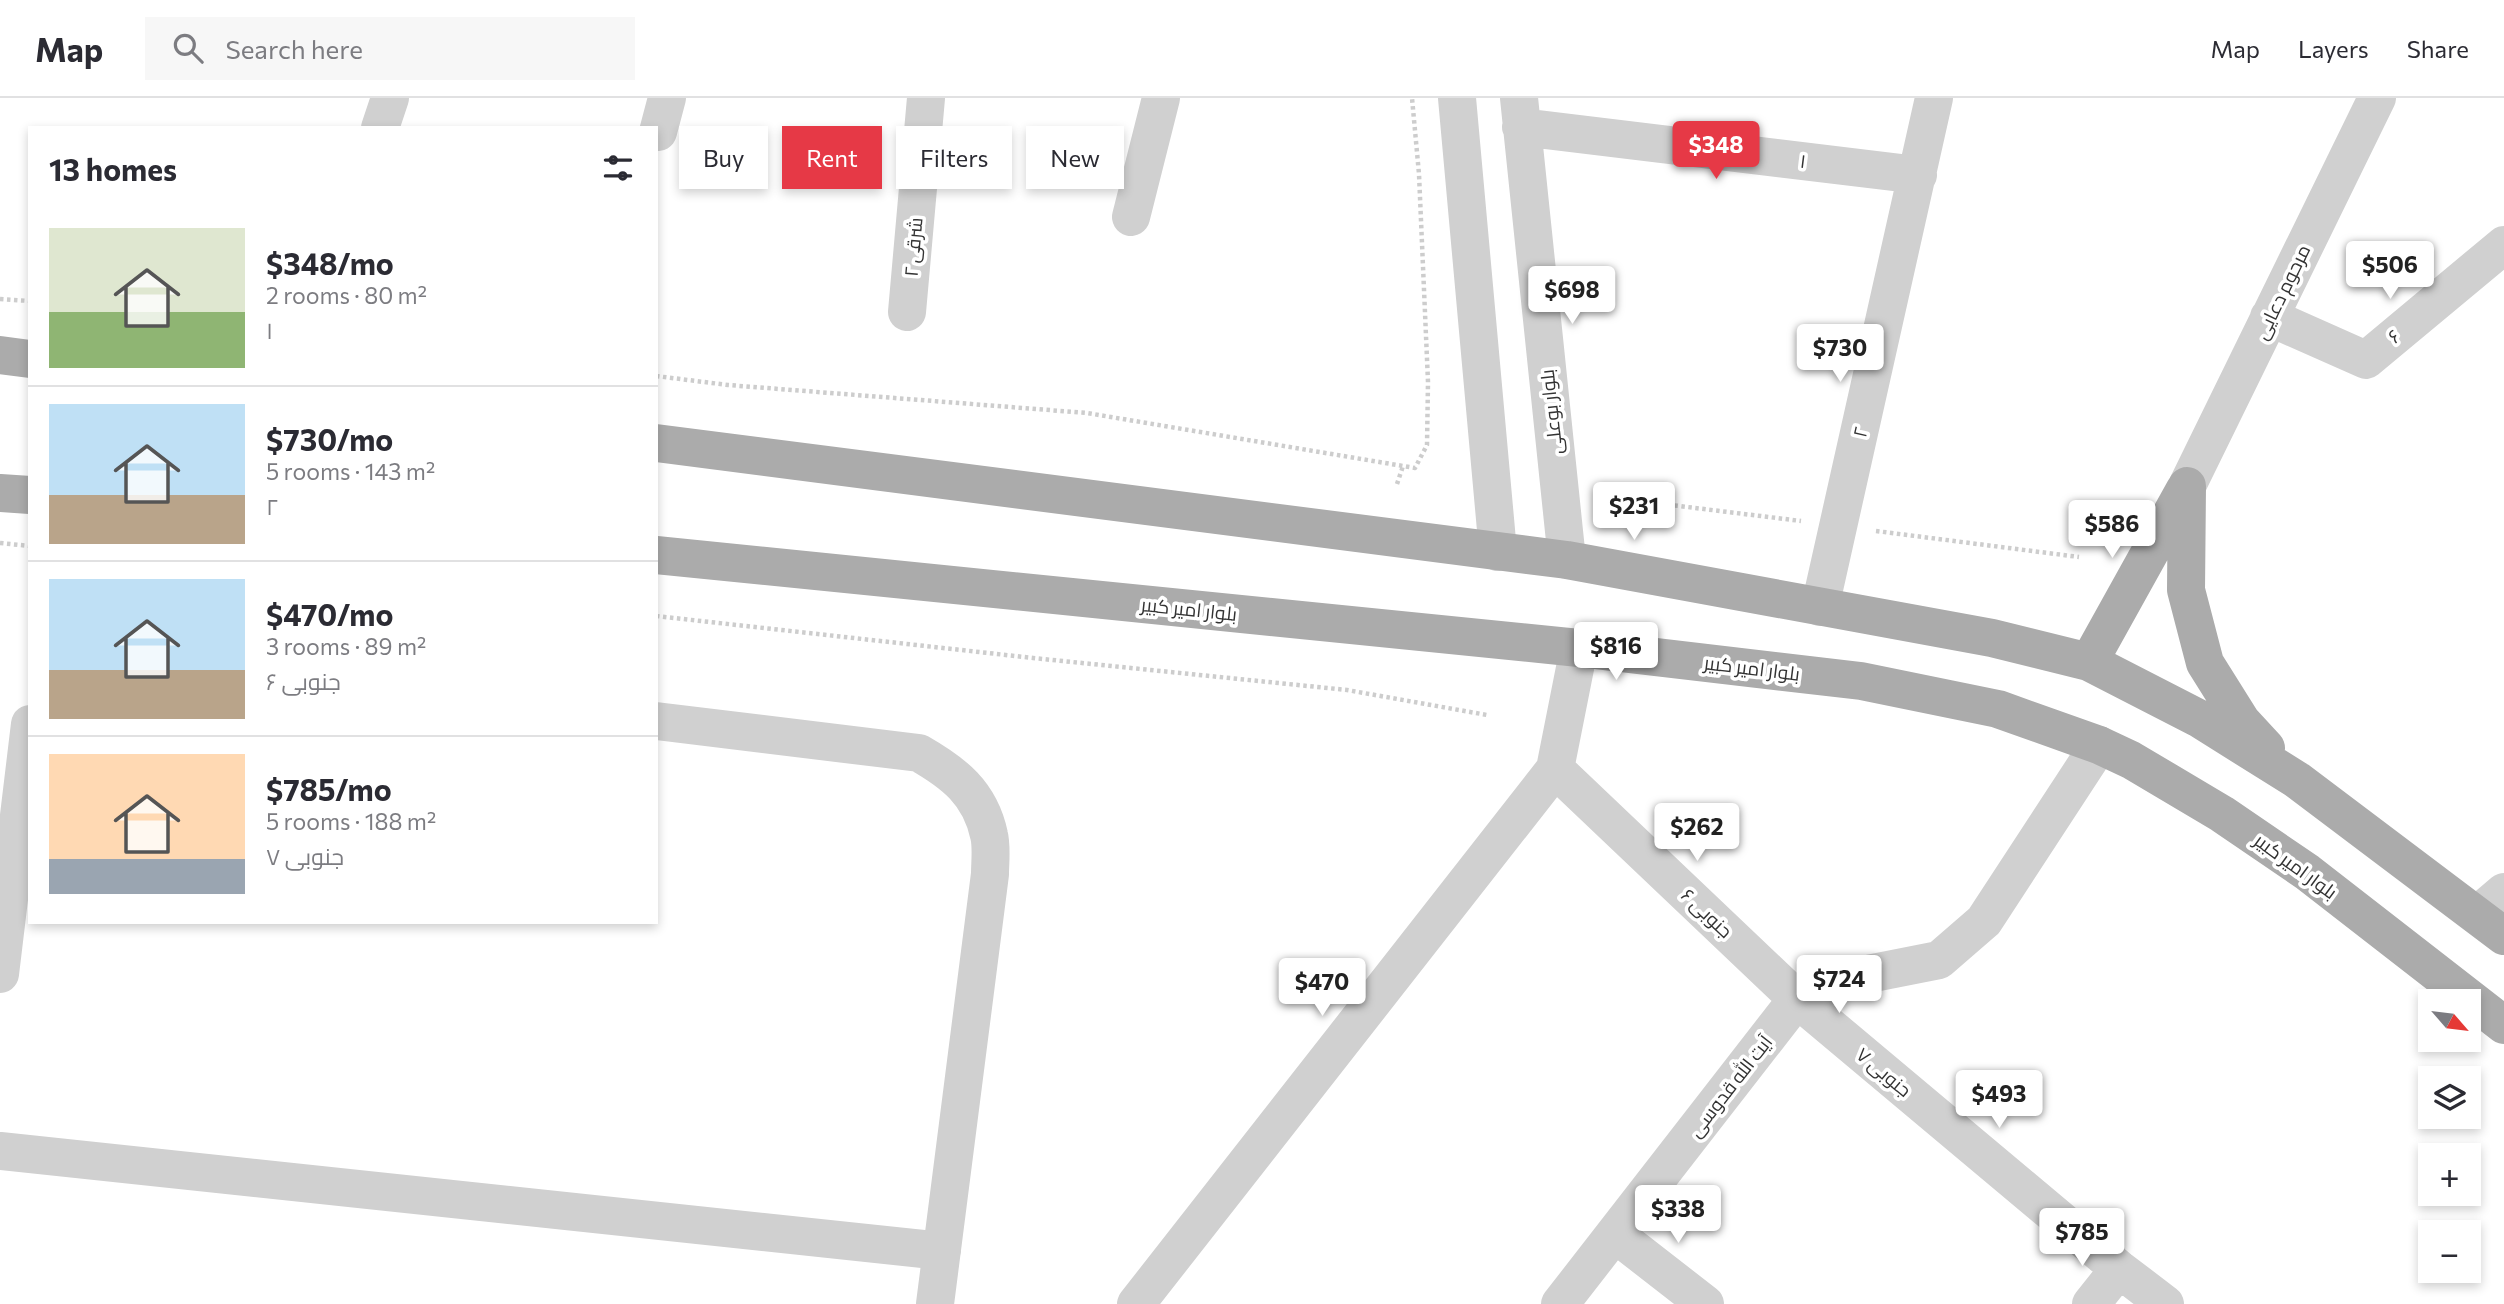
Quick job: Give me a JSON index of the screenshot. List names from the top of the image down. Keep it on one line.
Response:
{"streets":{"main road":["بلوار امیر کبیر"],"street":["۱","شرقی ۲","مرحوم دعایی","۶","بلوار بوعلی","۲","۶ جنوبی","۷ جنوبی","آیت الله قدوسی"]},"crossings":[["۱","بلوار بوعلی"],["۱","۲"],["مرحوم دعایی","۶"],["۶ جنوبی","۷ جنوبی"],["۶ جنوبی","آیت الله قدوسی"],["۷ جنوبی","آیت الله قدوسی"]],"north":"bottom right","page":{"header":"Map","search":"Search here","nav":["Map","Layers","Share"],"price":["$348","$506","$698","$730","$231","$586","$816","$262","$724","$470","$493","$338","$785"],"chip":["Buy","Rent","Filters","New"],"heading":"13 homes","list":[{"name":"$348/mo","note":"2 rooms · 80 m² · ۱"},{"name":"$730/mo","note":"5 rooms · 143 m² · ۲"},{"name":"$470/mo","note":"3 rooms · 89 m² · ۶ جنوبی"},{"name":"$785/mo","note":"5 rooms · 188 m² · ۷ جنوبی"}],"map_buttons":["+","−"]}}
